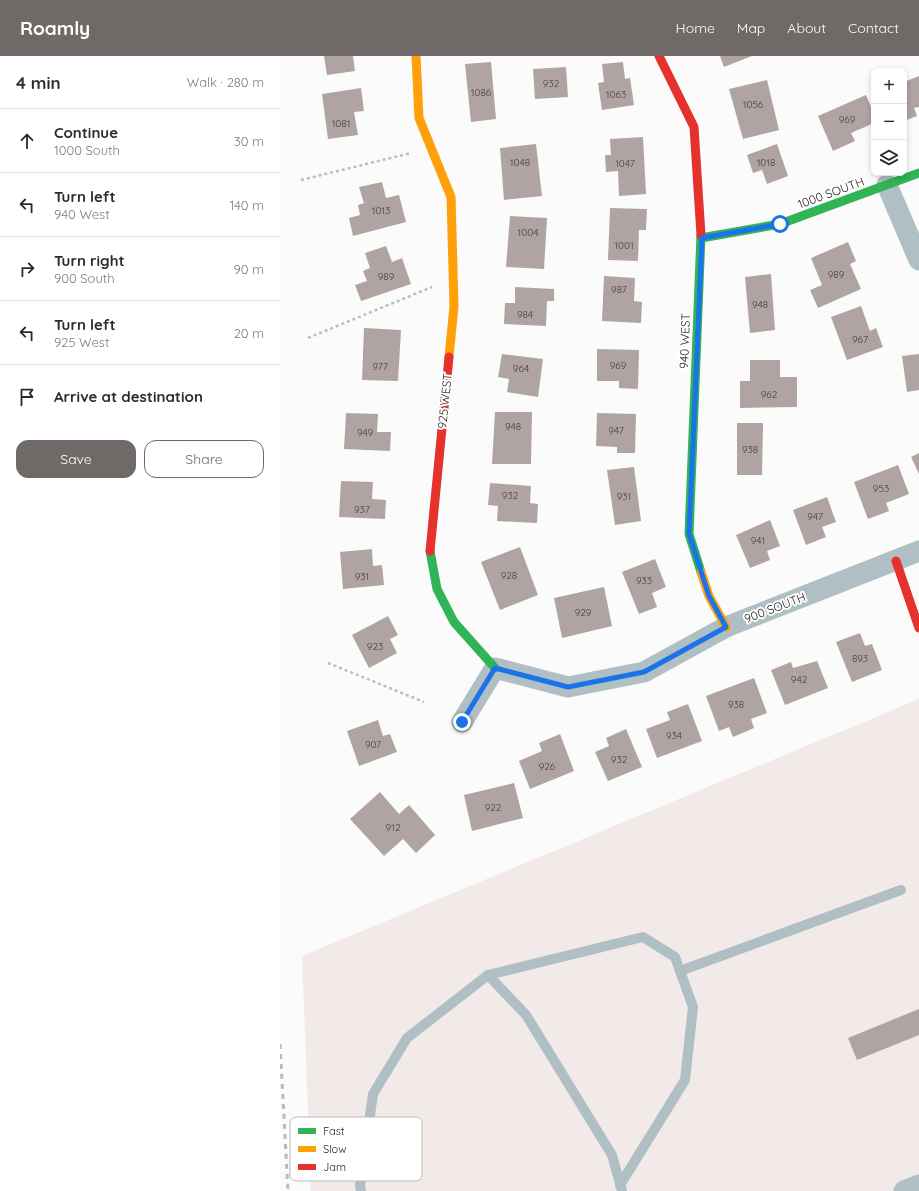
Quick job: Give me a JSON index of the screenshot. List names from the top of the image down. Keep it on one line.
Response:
{"streets":{"street":["1000 SOUTH","940 WEST","925 WEST","900 SOUTH"]},"crossings":[["1000 SOUTH","940 WEST"],["940 WEST","900 SOUTH"],["925 WEST","900 SOUTH"]],"house_numbers":["932","1086","1063","1056","969","1081","1048","1018","1047","1013","1004","1001","989","989","987","948","984","967","969","977","964","962","948","947","949","938","953","932","931","937","947","941","928","931","933","929","923","893","942","938","934","907","932","926","922","912"],"legend":["Fast","Slow","Jam"],"page":{"header":"Roamly","nav":["Home","Map","About","Contact"],"heading":["4 min","Walk · 280 m"],"map_buttons":["+","−"],"list":[["Continue","1000 South","30 m"],["Turn left","940 West","140 m"],["Turn right","900 South","90 m"],["Turn left","925 West","20 m"],"Arrive at destination"],"buttons":["Save","Share"]}}
